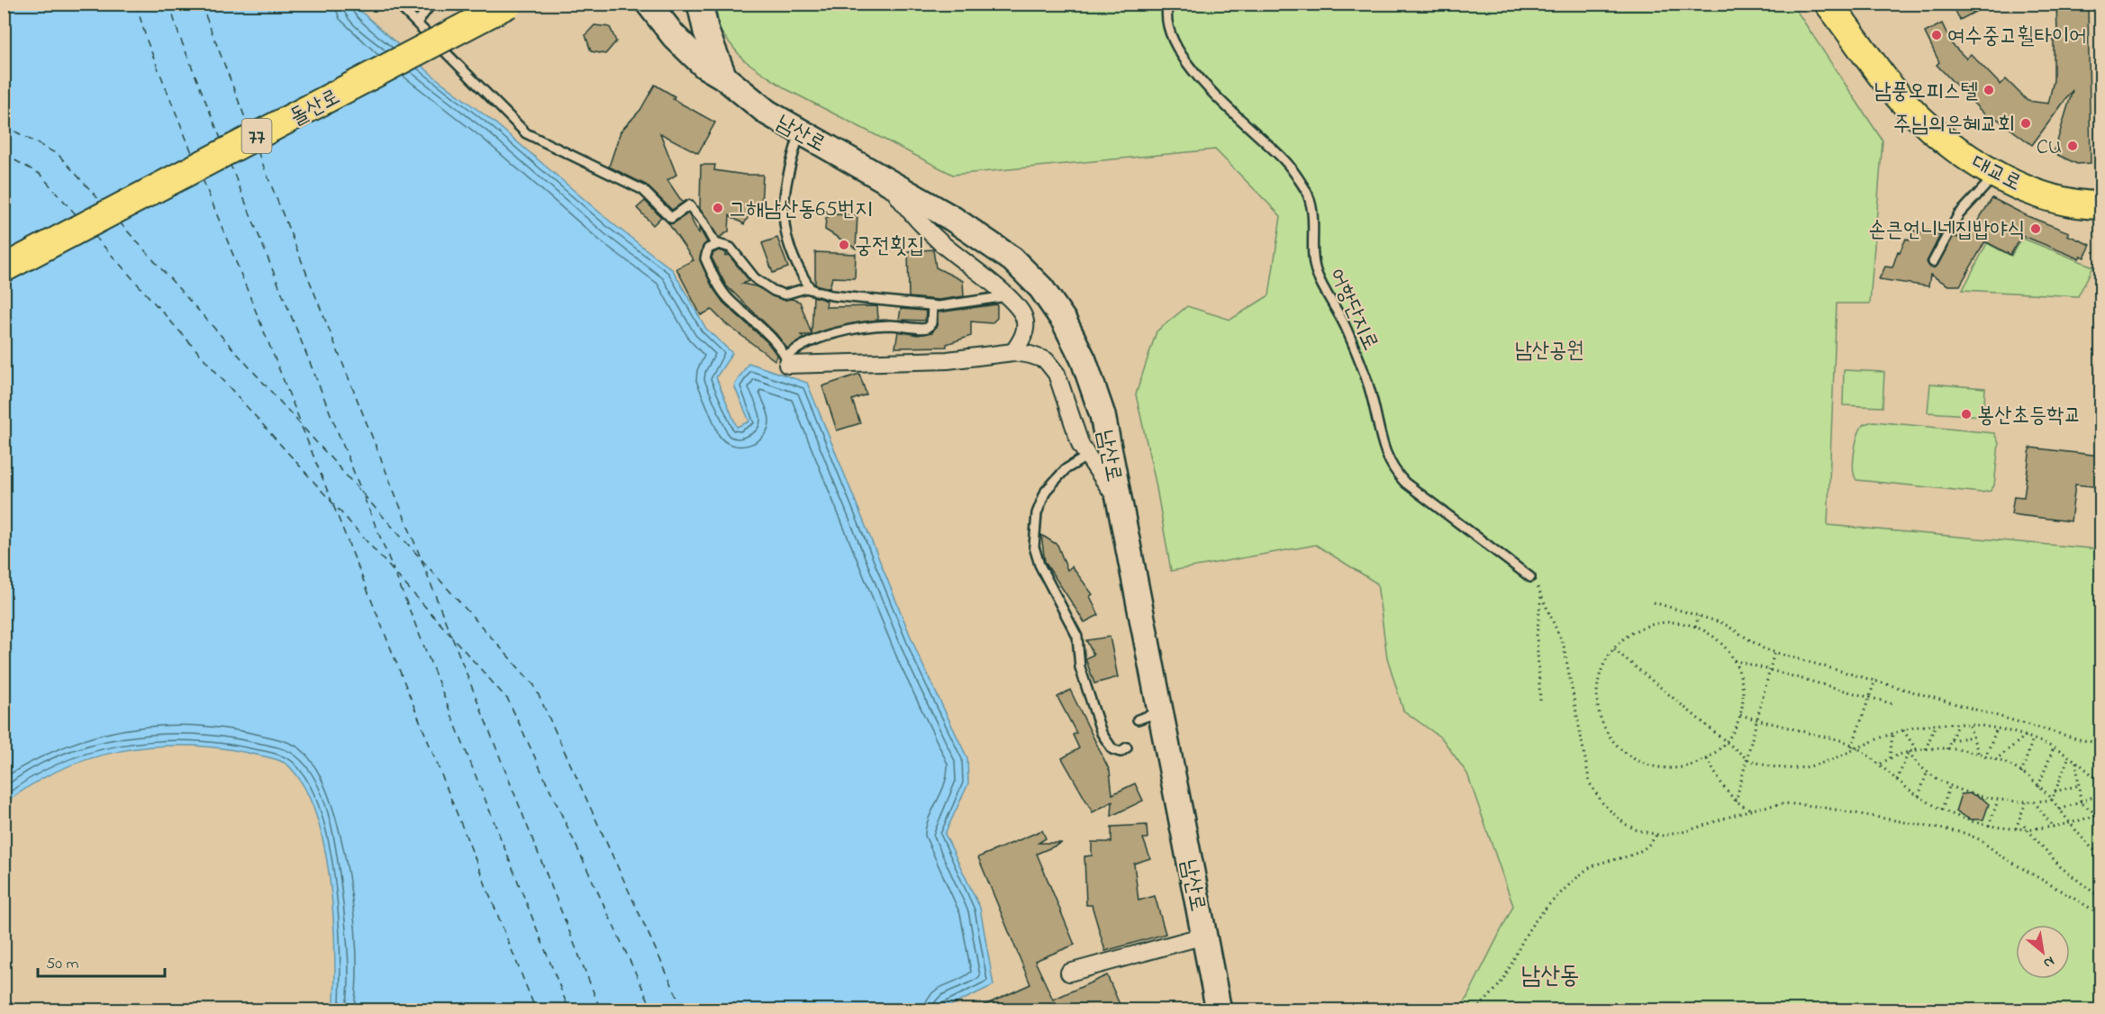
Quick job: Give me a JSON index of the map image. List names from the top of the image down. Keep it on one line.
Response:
{"streets":{"main road":["돌산로","77","대교로"],"street":["남산로"],"lane":["어항단지로"]},"districts":["남산동"],"parks":["남산공원"],"places":["여수중고휠타이어","남풍오피스텔","주님의은혜교회","CU","그해남산동65번지","손큰언니네집밥야식","궁전횟집","봉산초등학교"],"scale_bar":"50 m","north":"bottom right"}
